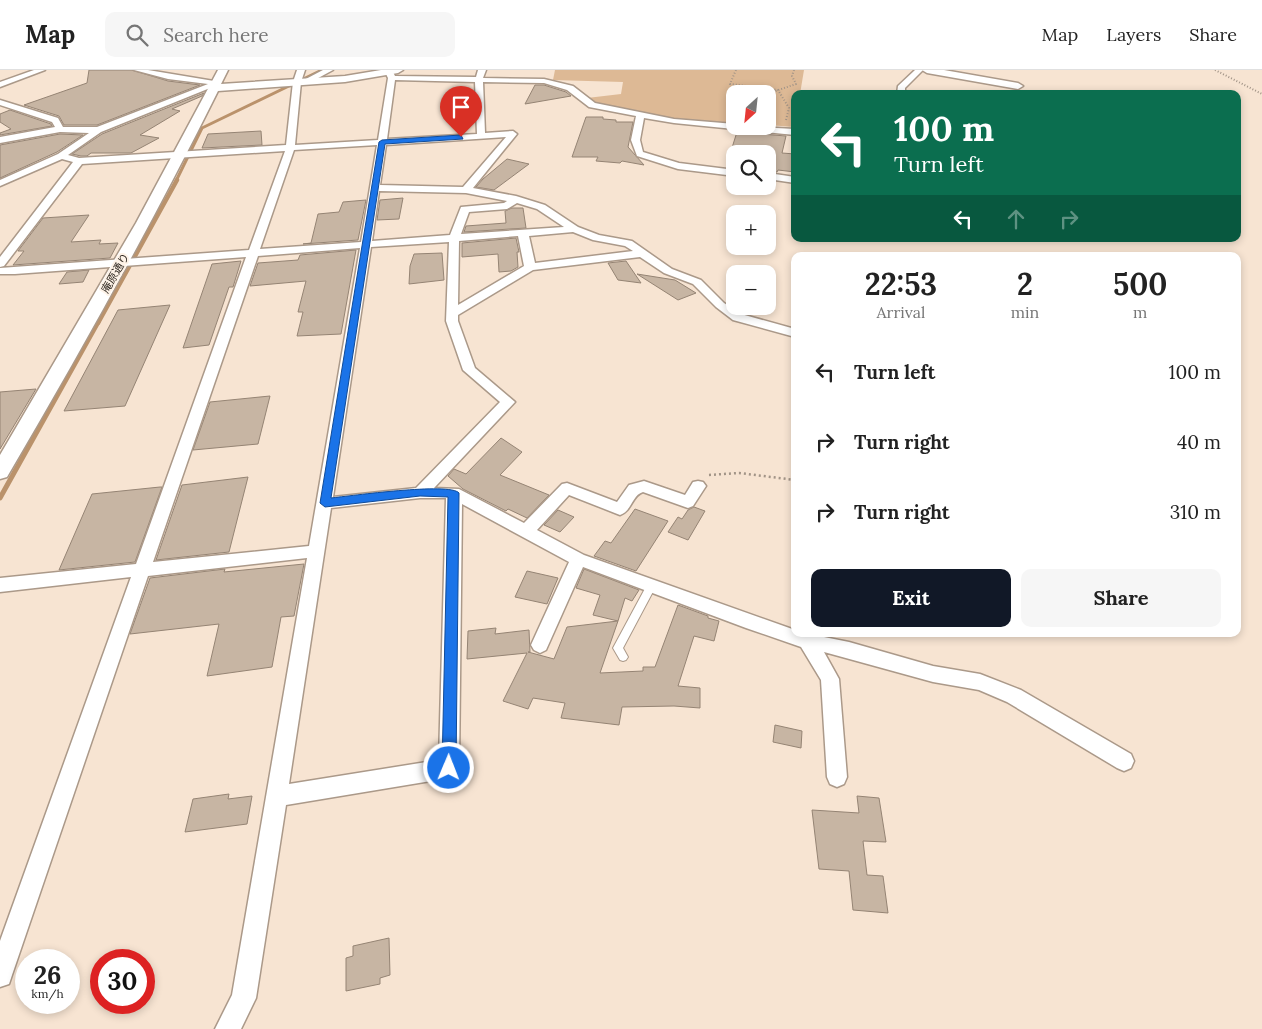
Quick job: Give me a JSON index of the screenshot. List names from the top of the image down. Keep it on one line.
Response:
{"streets":{"street":["庵原通り"]},"north":"bottom left","page":{"header":"Map","search":"Search here","nav":["Map","Layers","Share"],"map_buttons":["+","−"],"turn":["100 m","Turn left"],"eta":["22:53","Arrival","2","min","500","m"],"list":[{"name":"Turn left","value":"100 m"},{"name":"Turn right","value":"40 m"},{"name":"Turn right","value":"310 m"}],"buttons":["Exit","Share"],"speed":"26 km/h","limit":"30"}}
